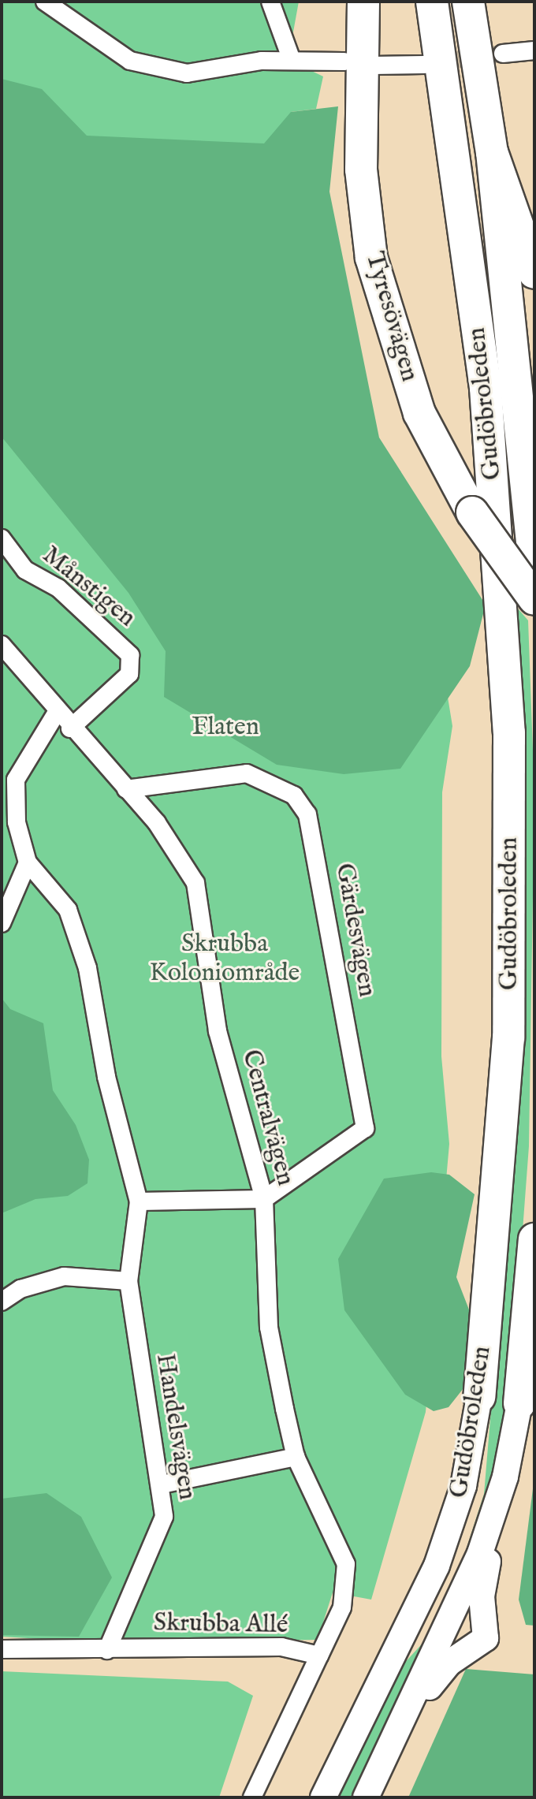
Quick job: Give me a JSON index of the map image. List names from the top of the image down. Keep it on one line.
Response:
{"streets":{"highway":["Tyresövägen","Gudöbroleden"],"street":["Månstigen","Gärdesvägen","Centralvägen","Handelsvägen","Skrubba Allé"]},"crossings":[["Månstigen","Centralvägen"],["Gärdesvägen","Centralvägen"],["Centralvägen","Skrubba Allé"],["Handelsvägen","Skrubba Allé"]],"parks":["Flaten","Skrubba Koloniområde"]}
